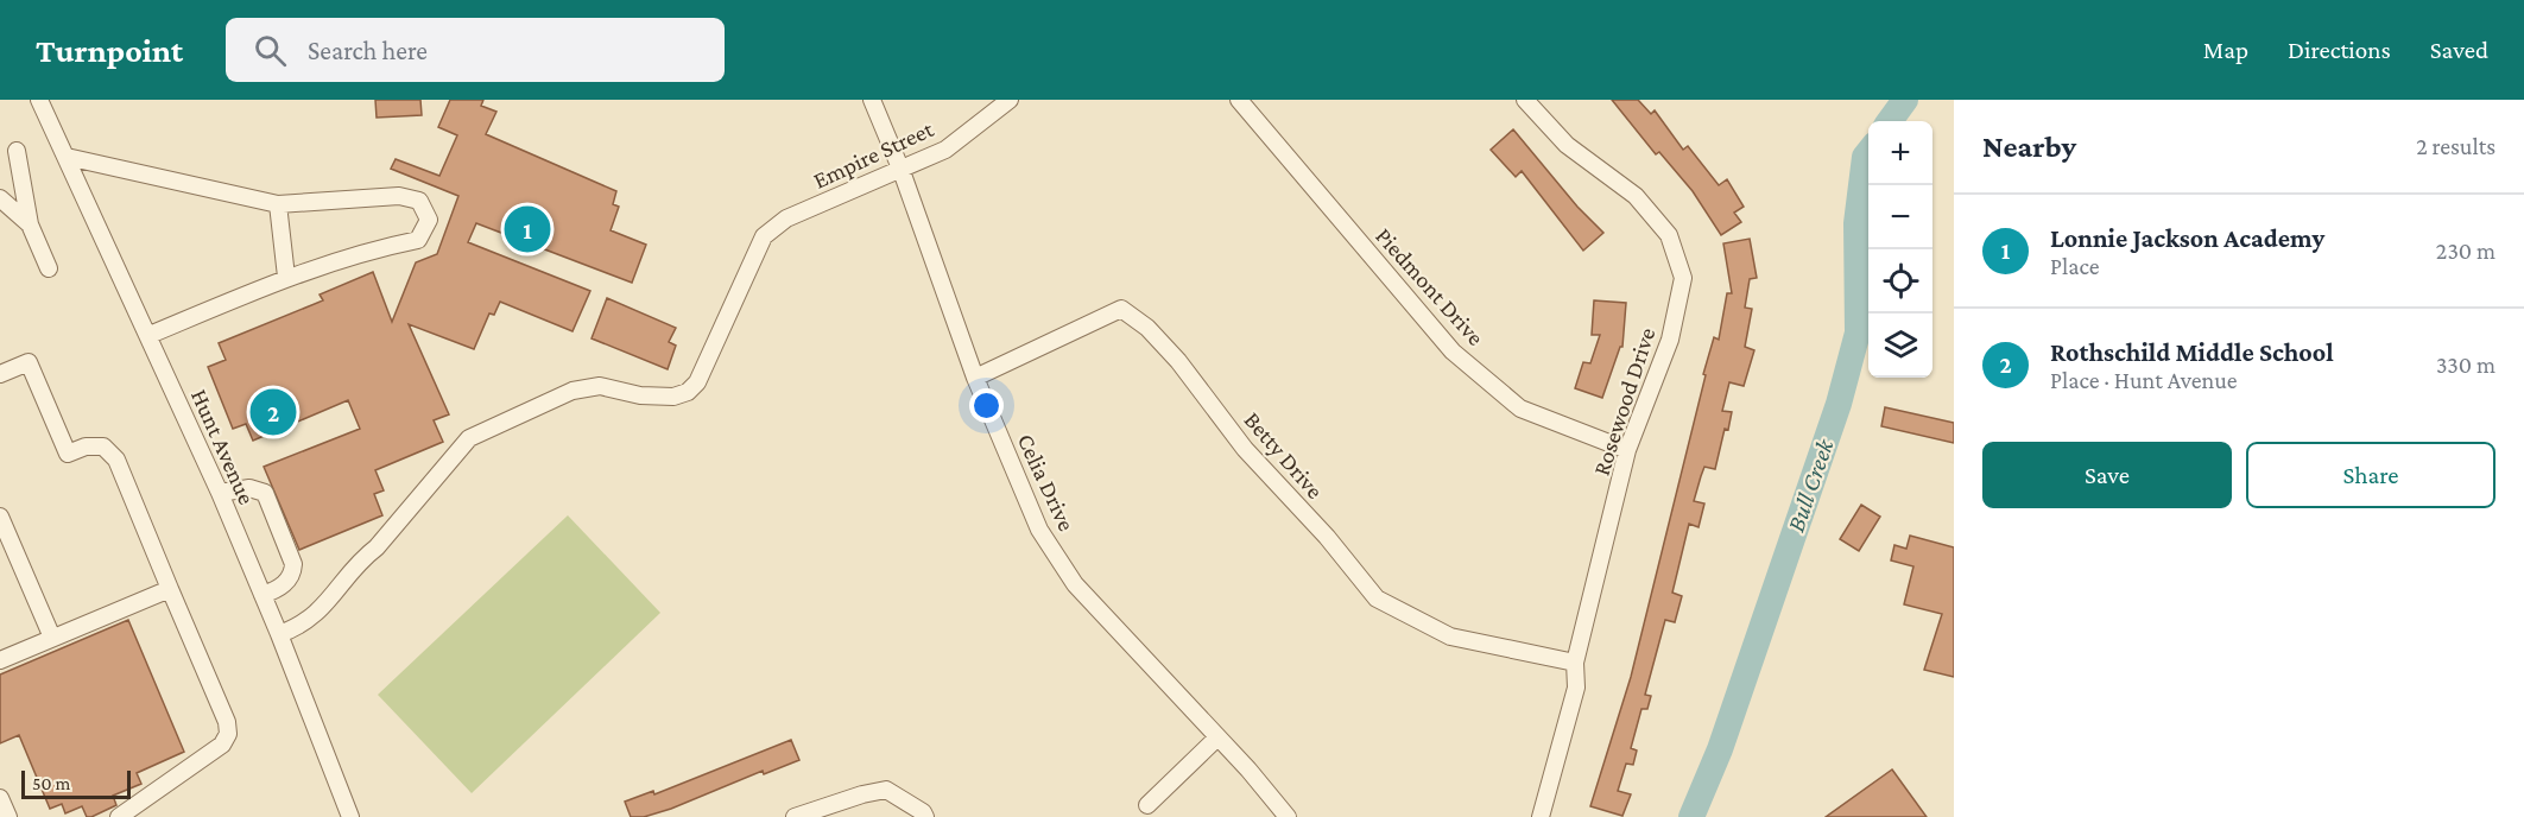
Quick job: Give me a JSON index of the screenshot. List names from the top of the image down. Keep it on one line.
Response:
{"streets":{"street":["Empire Street","Piedmont Drive","Rosewood Drive","Hunt Avenue","Betty Drive","Celia Drive"]},"crossings":[["Empire Street","Hunt Avenue"],["Empire Street","Celia Drive"],["Piedmont Drive","Rosewood Drive"],["Rosewood Drive","Betty Drive"],["Betty Drive","Celia Drive"]],"water":["Bull Creek"],"scale_bar":"50 m","page":{"header":"Turnpoint","search":"Search here","nav":["Map","Directions","Saved"],"heading":["Nearby","2 results"],"map_buttons":["+","−"],"list":[{"mark":"1","name":"Lonnie Jackson Academy","note":"Place","value":"230 m"},{"mark":"2","name":"Rothschild Middle School","note":"Place · Hunt Avenue","value":"330 m"}],"pins":["1","2"],"buttons":["Save","Share"],"scale":"50 m"}}
